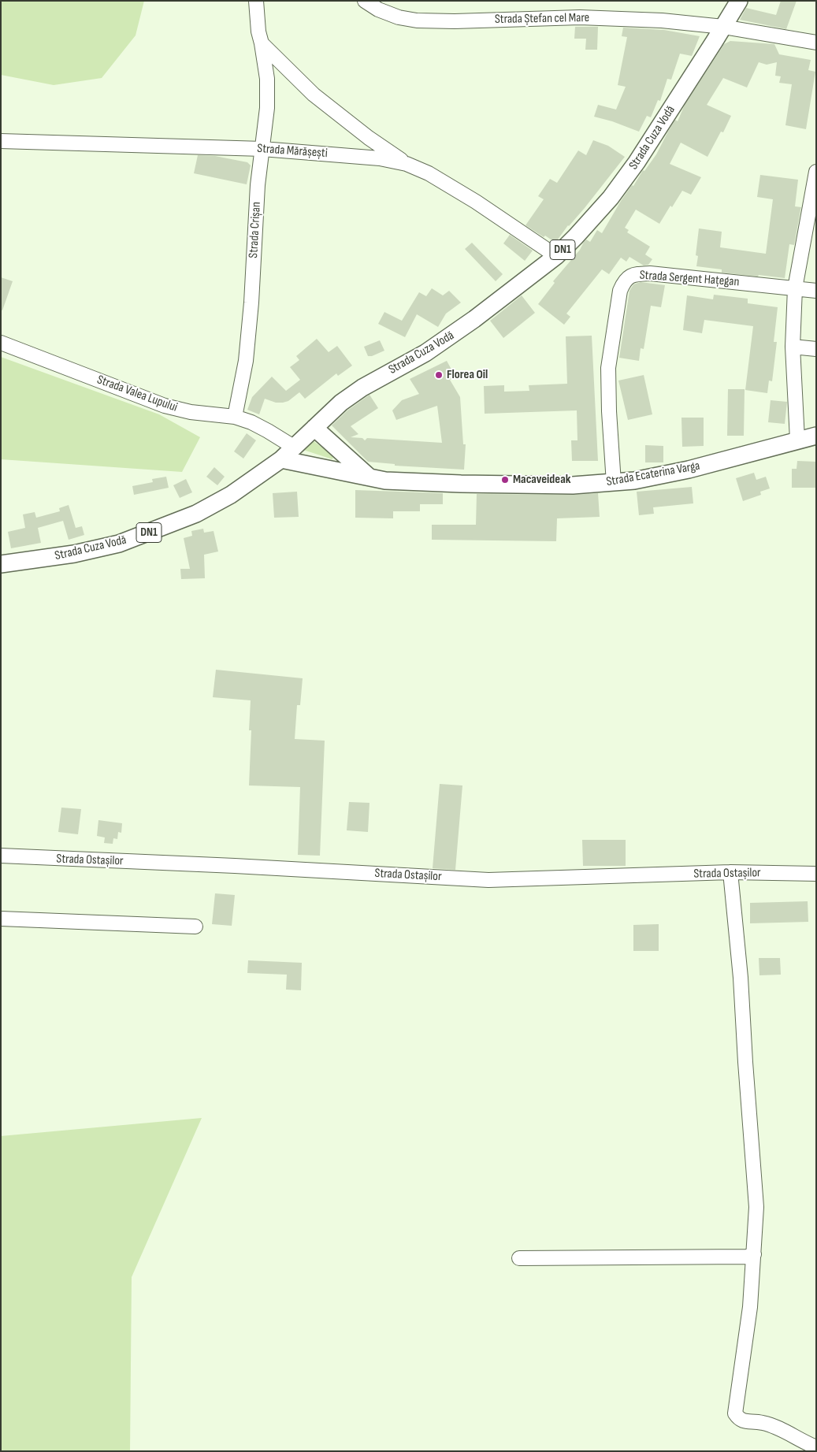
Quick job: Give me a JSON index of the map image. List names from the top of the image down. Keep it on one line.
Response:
{"streets":{"main road":["Strada Cuza Vodă","DN1","Strada Ecaterina Varga"],"street":["Strada Ștefan cel Mare","Strada Mărășești","Strada Crișan","Strada Sergent Hațegan","Strada Valea Lupului","Strada Ostașilor"]},"crossings":[["Strada Ștefan cel Mare","Strada Cuza Vodă"],["Strada Cuza Vodă","Strada Mărășești"],["Strada Cuza Vodă","Strada Valea Lupului"],["Strada Cuza Vodă","Strada Ecaterina Varga"],["Strada Mărășești","Strada Crișan"],["Strada Crișan","Strada Valea Lupului"],["Strada Sergent Hațegan","Strada Ecaterina Varga"]],"places":["Florea Oil","Macaveideak"]}
